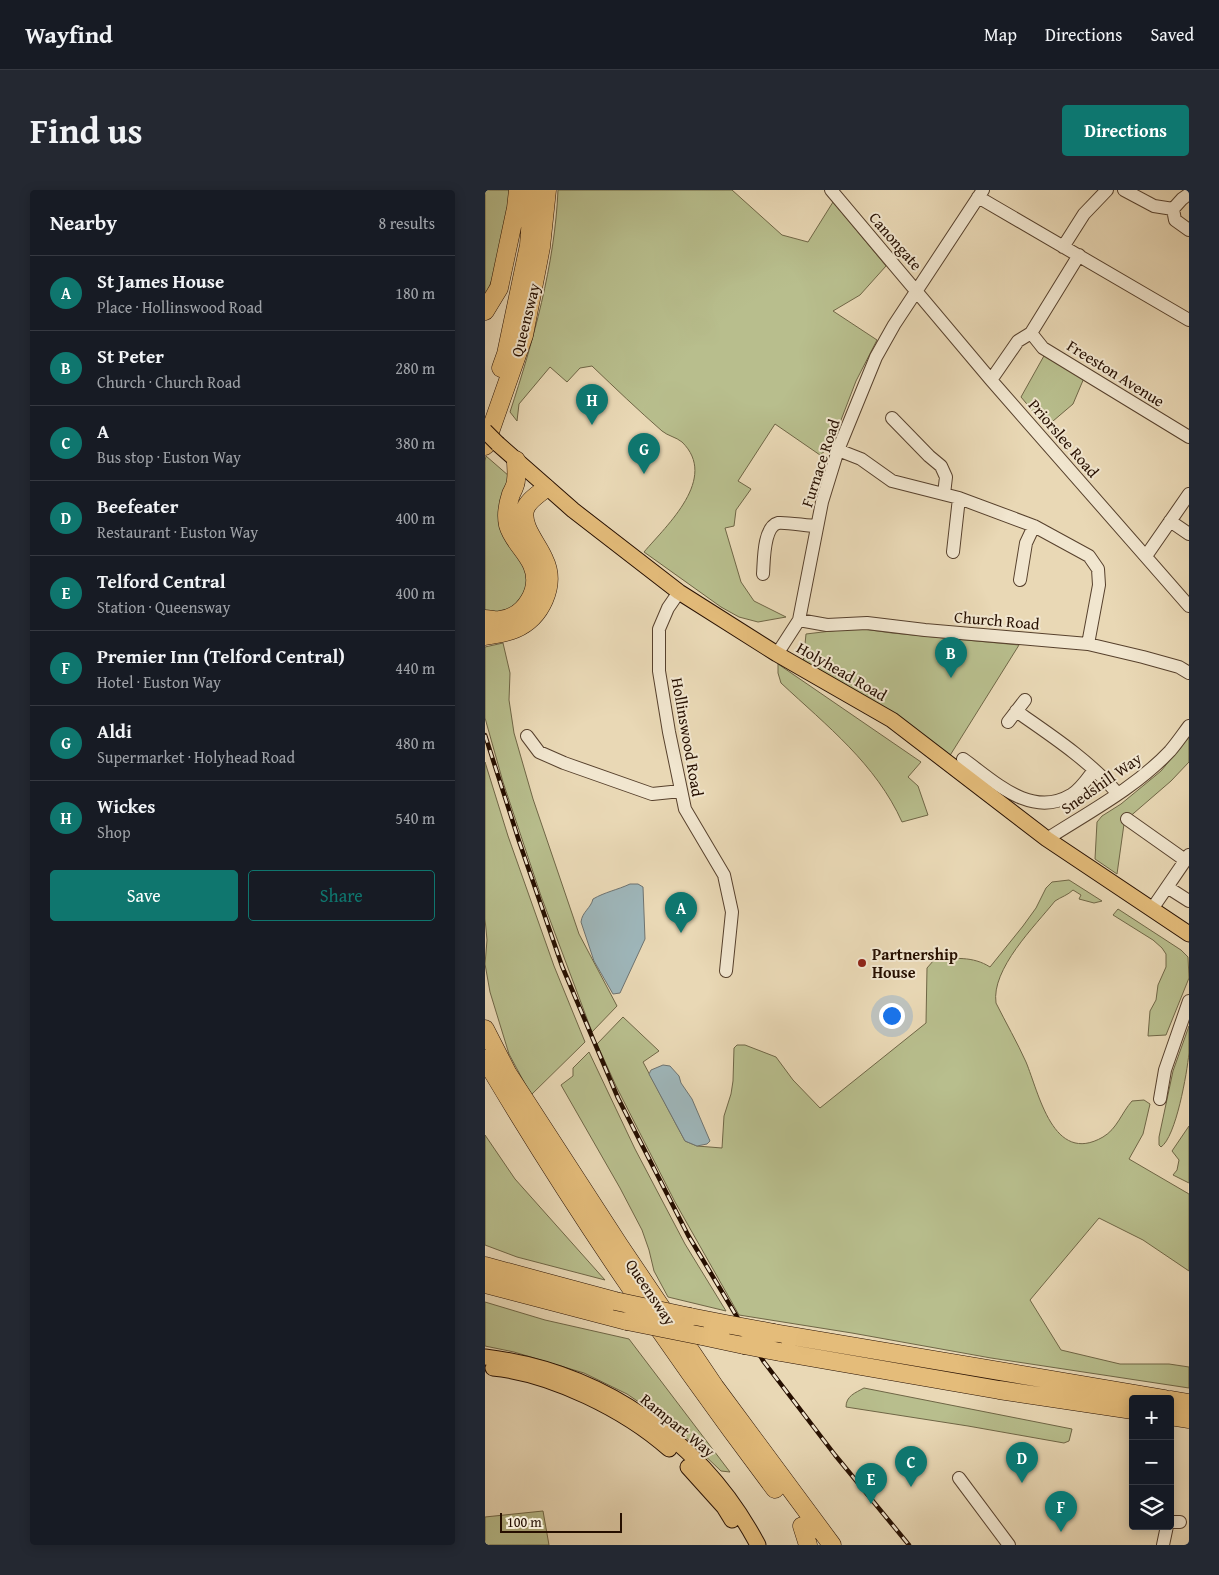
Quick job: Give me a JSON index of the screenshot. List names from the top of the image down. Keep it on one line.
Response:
{"streets":{"highway":["Queensway"],"main road":["Holyhead Road","Rampart Way"],"street":["Canongate","Freeston Avenue","Priorslee Road","Furnace Road","Church Road","Hollinswood Road","Snedshill Way"]},"crossings":[["Canongate","Priorslee Road"],["Canongate","Furnace Road"],["Queensway","Holyhead Road"],["Priorslee Road","Furnace Road"],["Furnace Road","Church Road"],["Furnace Road","Holyhead Road"],["Holyhead Road","Hollinswood Road"],["Holyhead Road","Snedshill Way"]],"places":["Partnership House"],"scale_bar":"100 m","page":{"header":"Wayfind","nav":["Map","Directions","Saved"],"title":"Find us","buttons":["Directions",["Save","Share"]],"heading":["Nearby","8 results"],"list":[{"mark":"A","name":"St James House","note":"Place · Hollinswood Road","value":"180 m"},{"mark":"B","name":"St Peter","note":"Church · Church Road","value":"280 m"},{"mark":"C","name":"A","note":"Bus stop · Euston Way","value":"380 m"},{"mark":"D","name":"Beefeater","note":"Restaurant · Euston Way","value":"400 m"},{"mark":"E","name":"Telford Central","note":"Station · Queensway","value":"400 m"},{"mark":"F","name":"Premier Inn (Telford Central)","note":"Hotel · Euston Way","value":"440 m"},{"mark":"G","name":"Aldi","note":"Supermarket · Holyhead Road","value":"480 m"},{"mark":"H","name":"Wickes","note":"Shop","value":"540 m"}],"pins":["H","G","B","A","D","C","E","F"],"map_buttons":["+","−"],"scale":"100 m"}}
